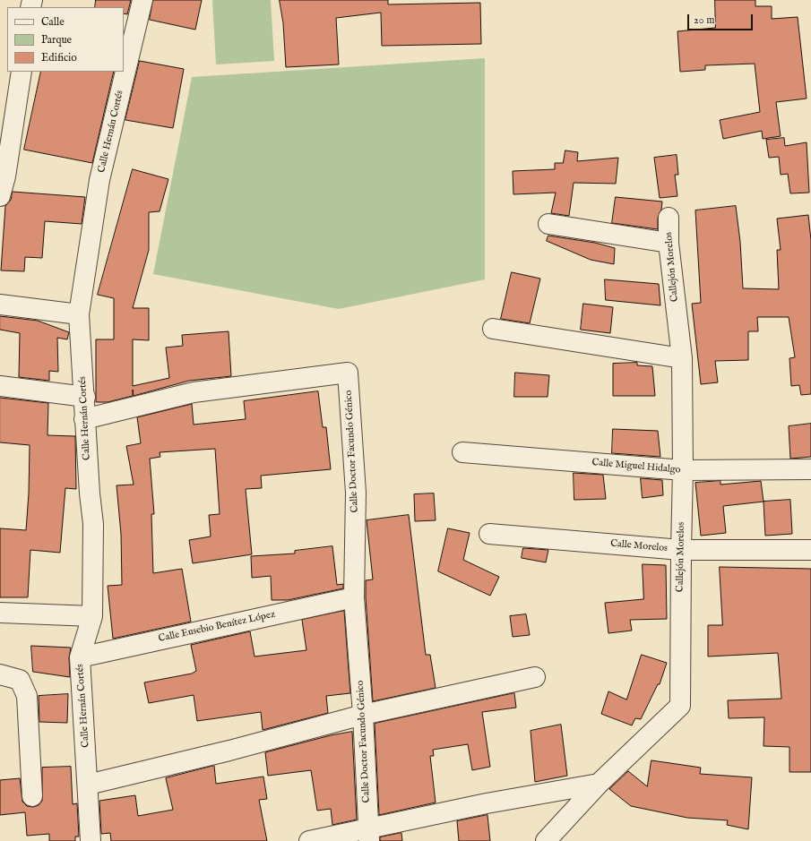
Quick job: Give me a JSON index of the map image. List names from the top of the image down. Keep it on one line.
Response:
{"streets":{"street":["Calle Hernán Cortés","Callejón Morelos","Calle Doctor Facundo Génico","Calle Miguel Hidalgo","Calle Morelos","Calle Eusebio Benítez López"]},"crossings":[["Calle Hernán Cortés","Calle Doctor Facundo Génico"],["Calle Hernán Cortés","Calle Eusebio Benítez López"],["Callejón Morelos","Calle Miguel Hidalgo"],["Callejón Morelos","Calle Morelos"],["Calle Doctor Facundo Génico","Calle Eusebio Benítez López"]],"legend":["Calle","Parque","Edificio"],"scale_bar":"20 m"}
